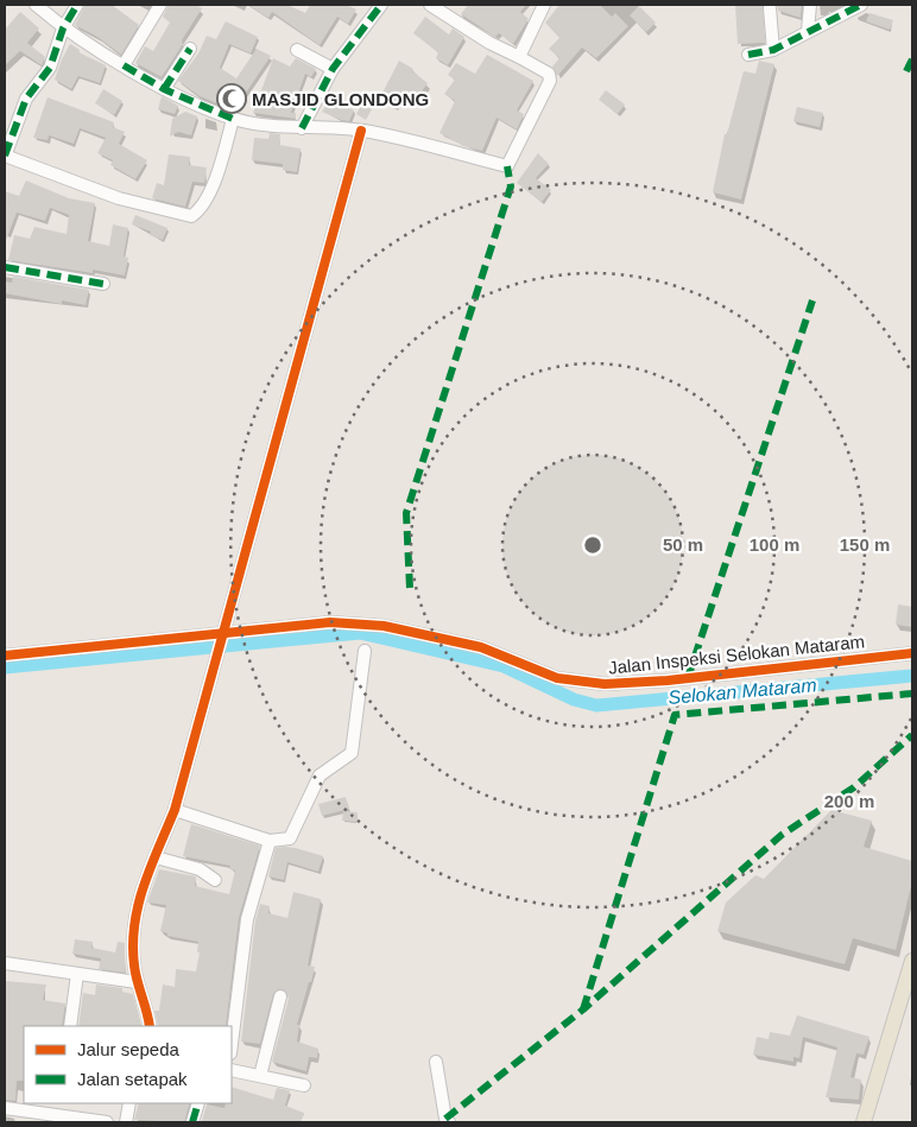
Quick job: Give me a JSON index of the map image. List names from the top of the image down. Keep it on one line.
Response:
{"streets":{"street":["Jalan Inspeksi Selokan Mataram"]},"water":["Selokan Mataram"],"places":{"mosque":["MASJID GLONDONG"]},"legend":["Jalur sepeda","Jalan setapak"],"rings":["50 m","100 m","150 m","200 m"]}
